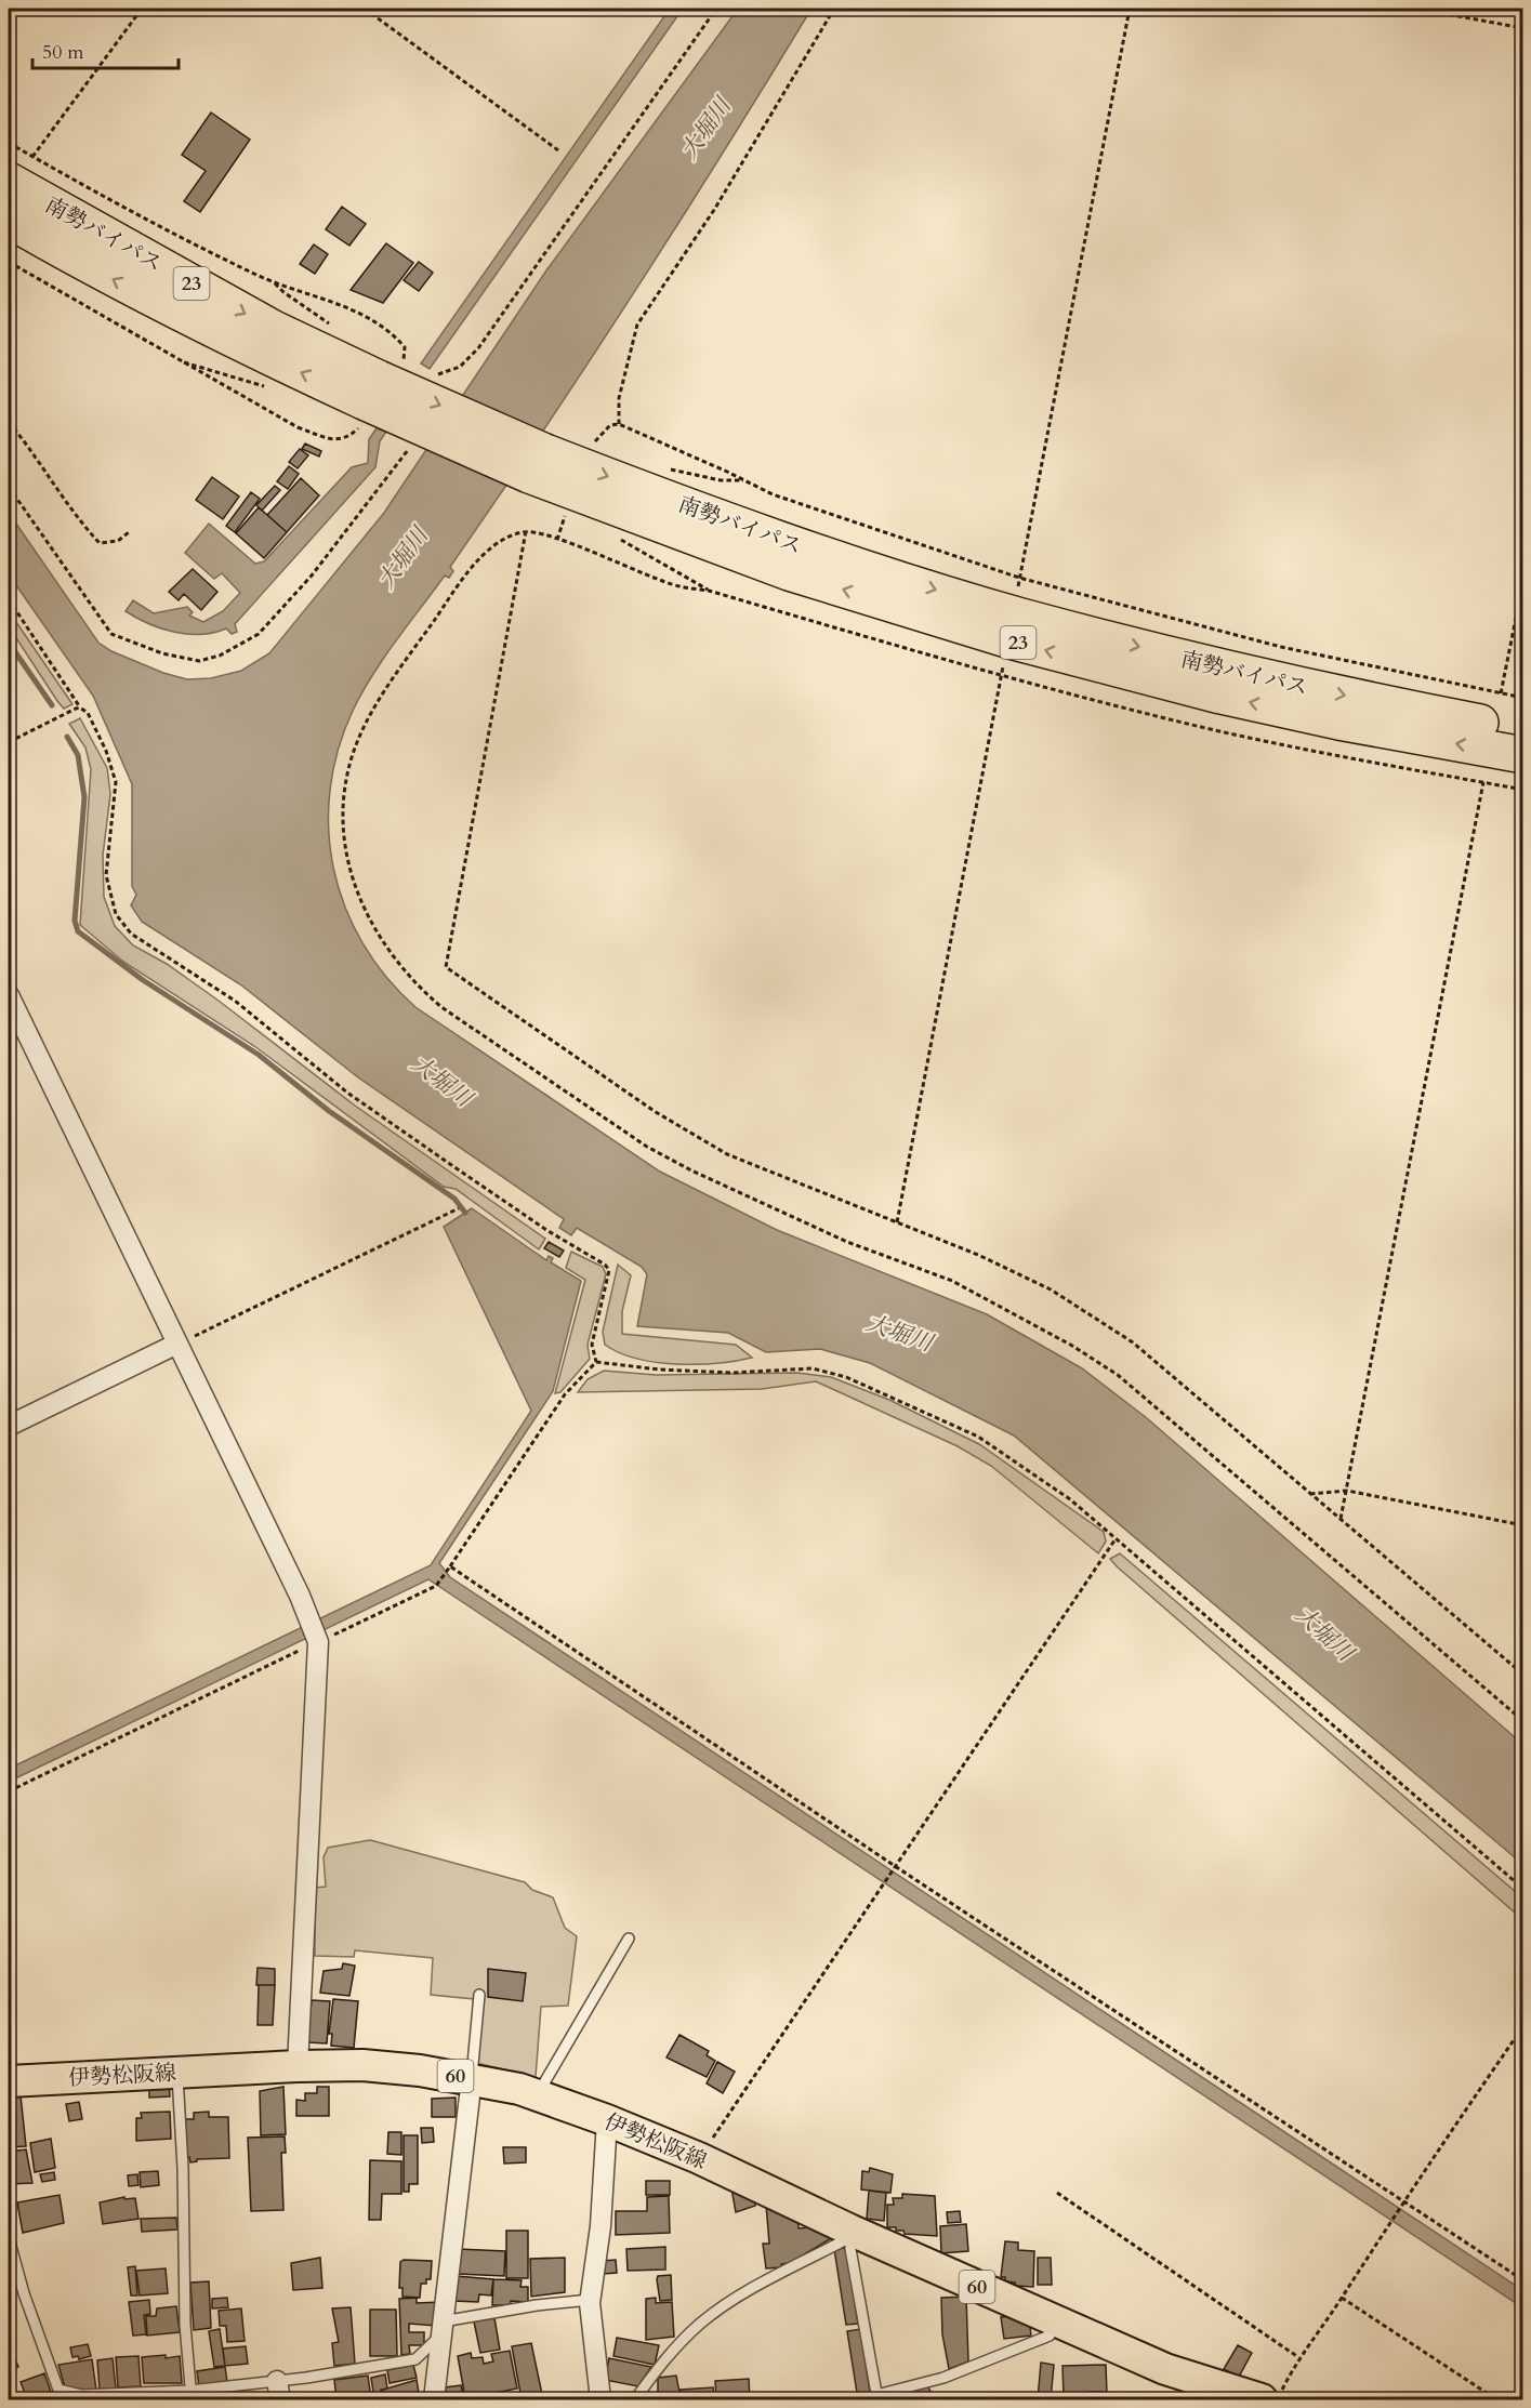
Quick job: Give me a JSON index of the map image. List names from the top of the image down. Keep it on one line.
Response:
{"streets":{"highway":["南勢バイパス","23"],"main road":["伊勢松阪線","60"]},"water":["大堀川"],"scale_bar":"50 m"}
